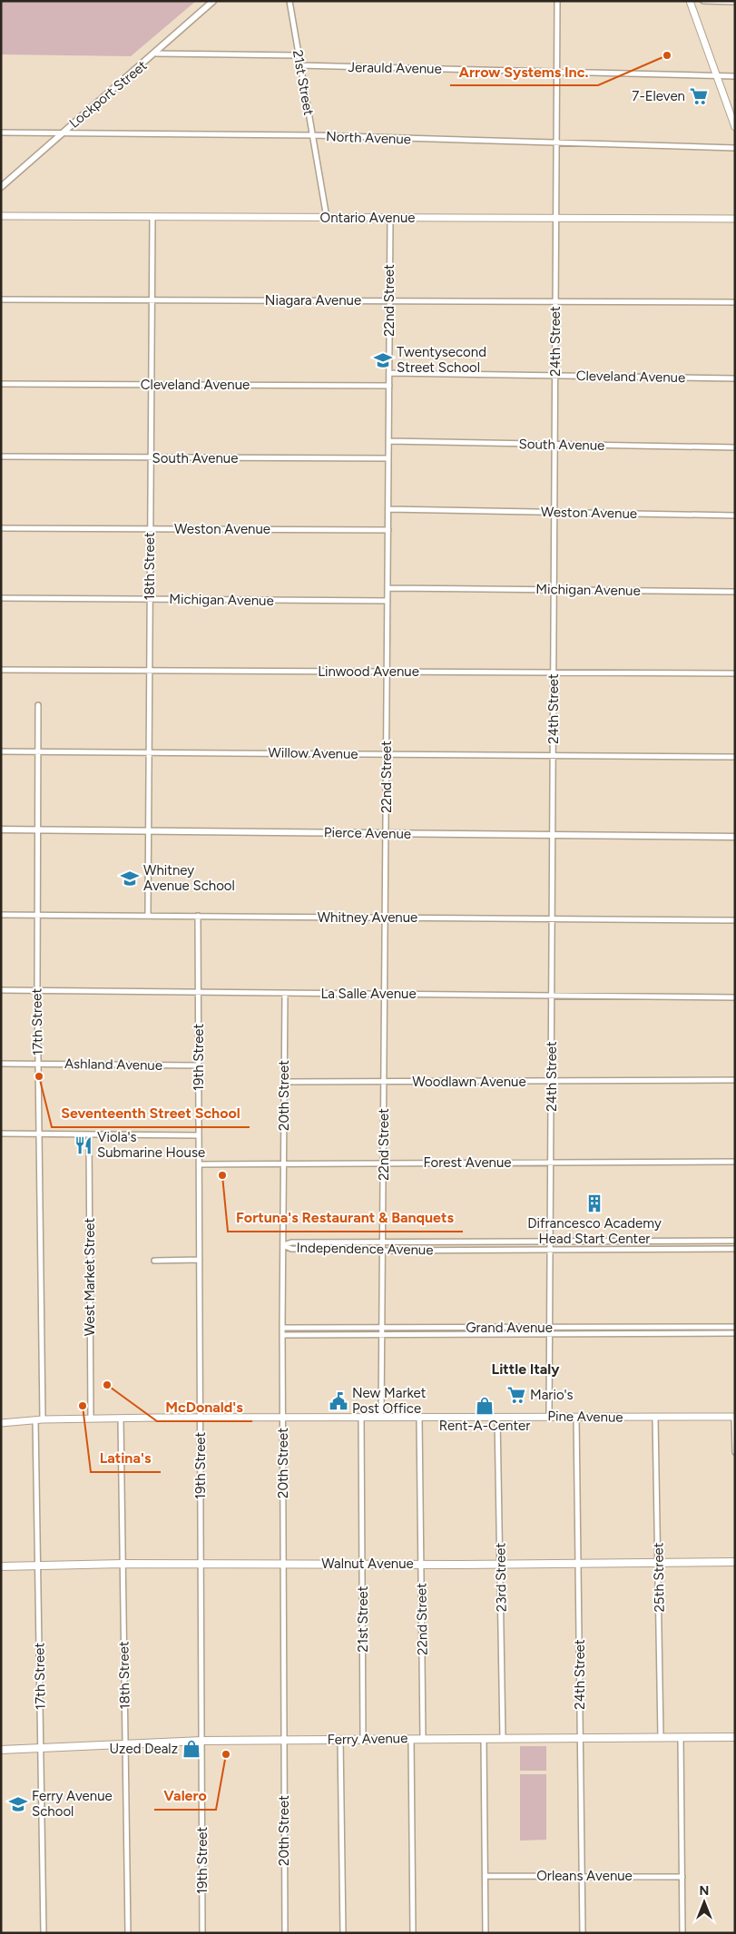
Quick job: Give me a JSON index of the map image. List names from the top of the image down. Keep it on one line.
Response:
{"streets":{"main road":["Ontario Avenue","Pine Avenue","Walnut Avenue","Ferry Avenue"],"street":["Jerauld Avenue","21st Street","Lockport Street","North Avenue","Niagara Avenue","22nd Street","24th Street","Cleveland Avenue","South Avenue","Weston Avenue","18th Street","Michigan Avenue","Linwood Avenue","Willow Avenue","Pierce Avenue","Whitney Avenue","La Salle Avenue","17th Street","19th Street","Ashland Avenue","Woodlawn Avenue","20th Street","Forest Avenue","Independence Avenue","West Market Street","Grand Avenue","23rd Street","25th Street","Orleans Avenue"]},"crossings":[["Jerauld Avenue","21st Street"],["Jerauld Avenue","24th Street"],["21st Street","North Avenue"],["21st Street","Ontario Avenue"],["21st Street","Pine Avenue"],["21st Street","Walnut Avenue"],["21st Street","Ferry Avenue"],["Lockport Street","North Avenue"],["North Avenue","24th Street"],["Ontario Avenue","22nd Street"],["Ontario Avenue","24th Street"],["Ontario Avenue","18th Street"],["Niagara Avenue","22nd Street"],["Niagara Avenue","24th Street"],["Niagara Avenue","18th Street"],["22nd Street","Cleveland Avenue"],["22nd Street","South Avenue"],["22nd Street","Weston Avenue"],["22nd Street","Michigan Avenue"],["22nd Street","Linwood Avenue"],["22nd Street","Willow Avenue"],["22nd Street","Pierce Avenue"],["22nd Street","Whitney Avenue"],["22nd Street","La Salle Avenue"],["22nd Street","Woodlawn Avenue"],["22nd Street","Forest Avenue"],["22nd Street","Independence Avenue"],["22nd Street","Grand Avenue"],["22nd Street","Pine Avenue"],["22nd Street","Walnut Avenue"],["22nd Street","Ferry Avenue"],["24th Street","Cleveland Avenue"],["24th Street","South Avenue"],["24th Street","Weston Avenue"],["24th Street","Michigan Avenue"],["24th Street","Linwood Avenue"],["24th Street","Willow Avenue"],["24th Street","Pierce Avenue"],["24th Street","Whitney Avenue"],["24th Street","La Salle Avenue"],["24th Street","Woodlawn Avenue"],["24th Street","Forest Avenue"],["24th Street","Independence Avenue"],["24th Street","Grand Avenue"],["24th Street","Pine Avenue"],["24th Street","Walnut Avenue"],["24th Street","Ferry Avenue"],["24th Street","Orleans Avenue"],["Cleveland Avenue","18th Street"],["South Avenue","18th Street"],["Weston Avenue","18th Street"],["18th Street","Michigan Avenue"],["18th Street","Linwood Avenue"],["18th Street","Willow Avenue"],["18th Street","Pierce Avenue"],["18th Street","Whitney Avenue"],["18th Street","Pine Avenue"],["18th Street","Walnut Avenue"],["18th Street","Ferry Avenue"],["Willow Avenue","17th Street"],["Pierce Avenue","17th Street"],["Whitney Avenue","17th Street"],["Whitney Avenue","19th Street"],["La Salle Avenue","17th Street"],["La Salle Avenue","19th Street"],["La Salle Avenue","20th Street"],["17th Street","Ashland Avenue"],["17th Street","Pine Avenue"],["17th Street","Walnut Avenue"],["17th Street","Ferry Avenue"],["19th Street","Ashland Avenue"],["19th Street","Forest Avenue"],["19th Street","Pine Avenue"],["19th Street","Walnut Avenue"],["19th Street","Ferry Avenue"],["Woodlawn Avenue","20th Street"],["20th Street","Forest Avenue"],["20th Street","Independence Avenue"],["20th Street","Grand Avenue"],["20th Street","Pine Avenue"],["20th Street","Walnut Avenue"],["20th Street","Ferry Avenue"],["West Market Street","Pine Avenue"],["Pine Avenue","23rd Street"],["Pine Avenue","25th Street"],["Walnut Avenue","23rd Street"],["Walnut Avenue","25th Street"],["23rd Street","Ferry Avenue"],["25th Street","Ferry Avenue"]],"districts":["Little Italy"],"places":{"other":["Arrow Systems Inc.","Seventeenth Street School","Fortuna's Restaurant & Banquets","McDonald's","Latina's","Valero"],"supermarket":["7-Eleven","Mario's"],"school or university":["Twentysecond Street School","Whitney Avenue School","Ferry Avenue School"],"restaurant":["Viola's Submarine House"],"building":["Difrancesco Academy Head Start Center"],"public building":["New Market Post Office"],"shop":["Rent-A-Center","Uzed Dealz"]},"north":"top"}
